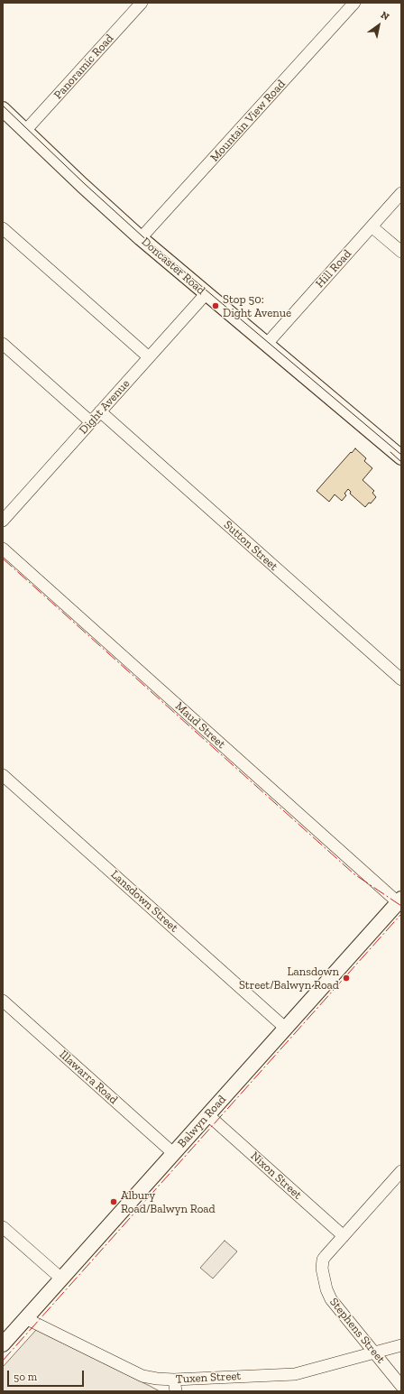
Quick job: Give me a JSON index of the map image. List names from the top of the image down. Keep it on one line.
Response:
{"streets":{"main road":["Doncaster Road","Balwyn Road"],"street":["Panoramic Road","Mountain View Road","Hill Road","Dight Avenue","Sutton Street","Maud Street","Lansdown Street","Illawarra Road","Nixon Street","Stephens Street","Tuxen Street"]},"crossings":[["Panoramic Road","Doncaster Road"],["Mountain View Road","Doncaster Road"],["Doncaster Road","Hill Road"],["Doncaster Road","Dight Avenue"],["Dight Avenue","Sutton Street"],["Maud Street","Balwyn Road"],["Lansdown Street","Balwyn Road"],["Illawarra Road","Balwyn Road"],["Balwyn Road","Nixon Street"],["Balwyn Road","Tuxen Street"],["Nixon Street","Stephens Street"],["Stephens Street","Tuxen Street"]],"places":["Stop 50: Dight Avenue","Lansdown Street/Balwyn Road","Albury Road/Balwyn Road"],"scale_bar":"50 m","north":"top right"}
